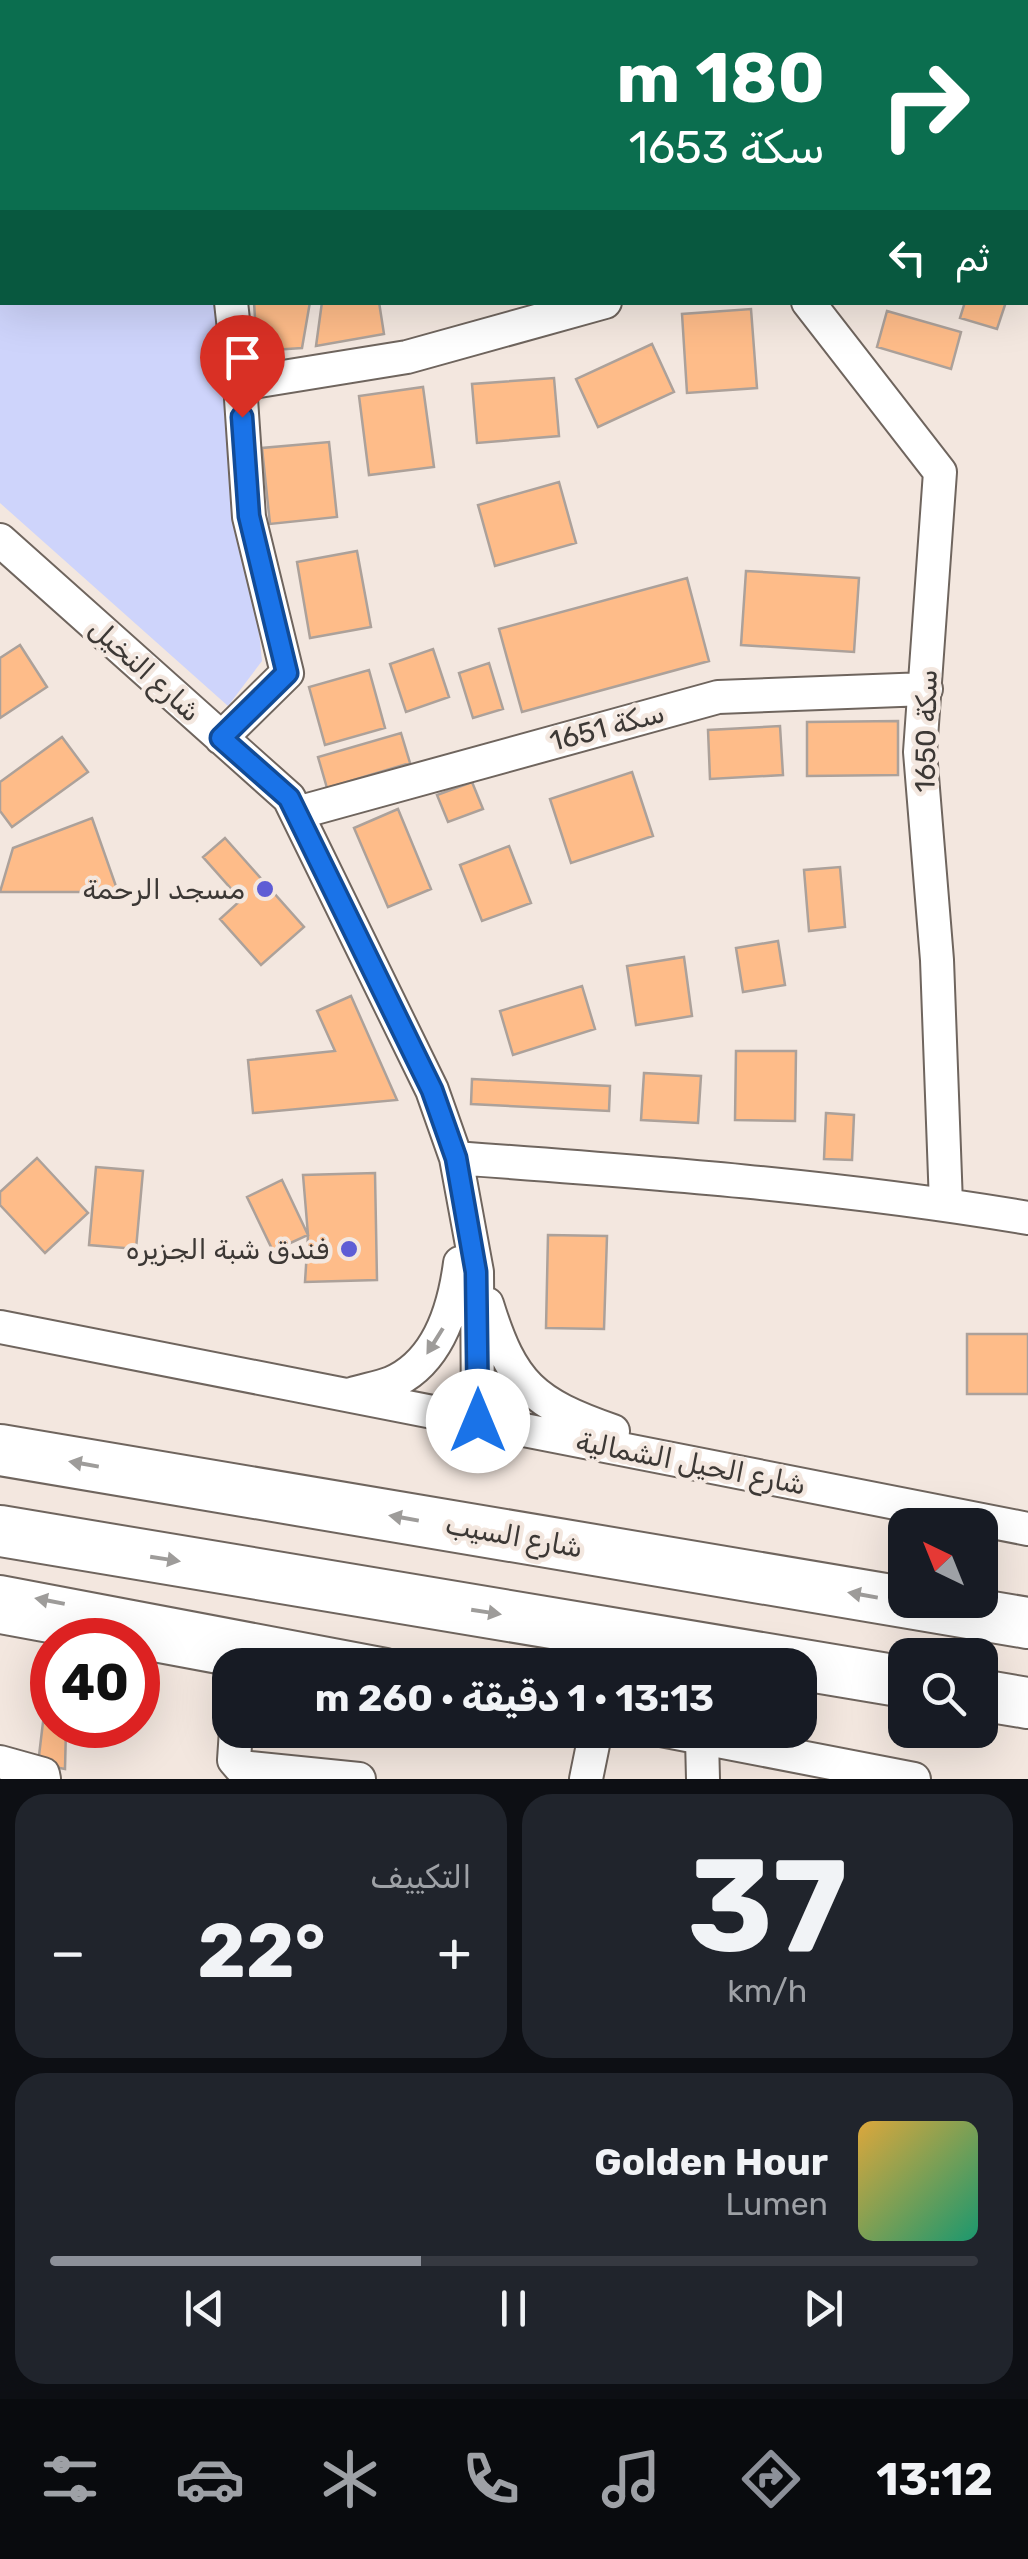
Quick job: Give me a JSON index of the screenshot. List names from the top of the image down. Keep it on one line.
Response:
{"streets":{"highway":["شارع السيب"],"street":["شارع النخيل","سكة 1651","سكة 1650","شارع الحيل الشمالية"]},"crossings":[["شارع النخيل","سكة 1651"],["شارع النخيل","شارع الحيل الشمالية"],["سكة 1651","سكة 1650"]],"places":["مسجد الرحمة","فندق شبة الجزيره"],"north":"top left","page":{"turn":["180 m","سكة 1653"],"then":"ثم","limit":"40","trip":"13:13 · 1 دقيقة · 260 m","tile":[["37","km/h"],"التكييف"],"heat":["−","22°","+"],"song":["Golden Hour","Lumen"],"tabs":"13:12"}}
